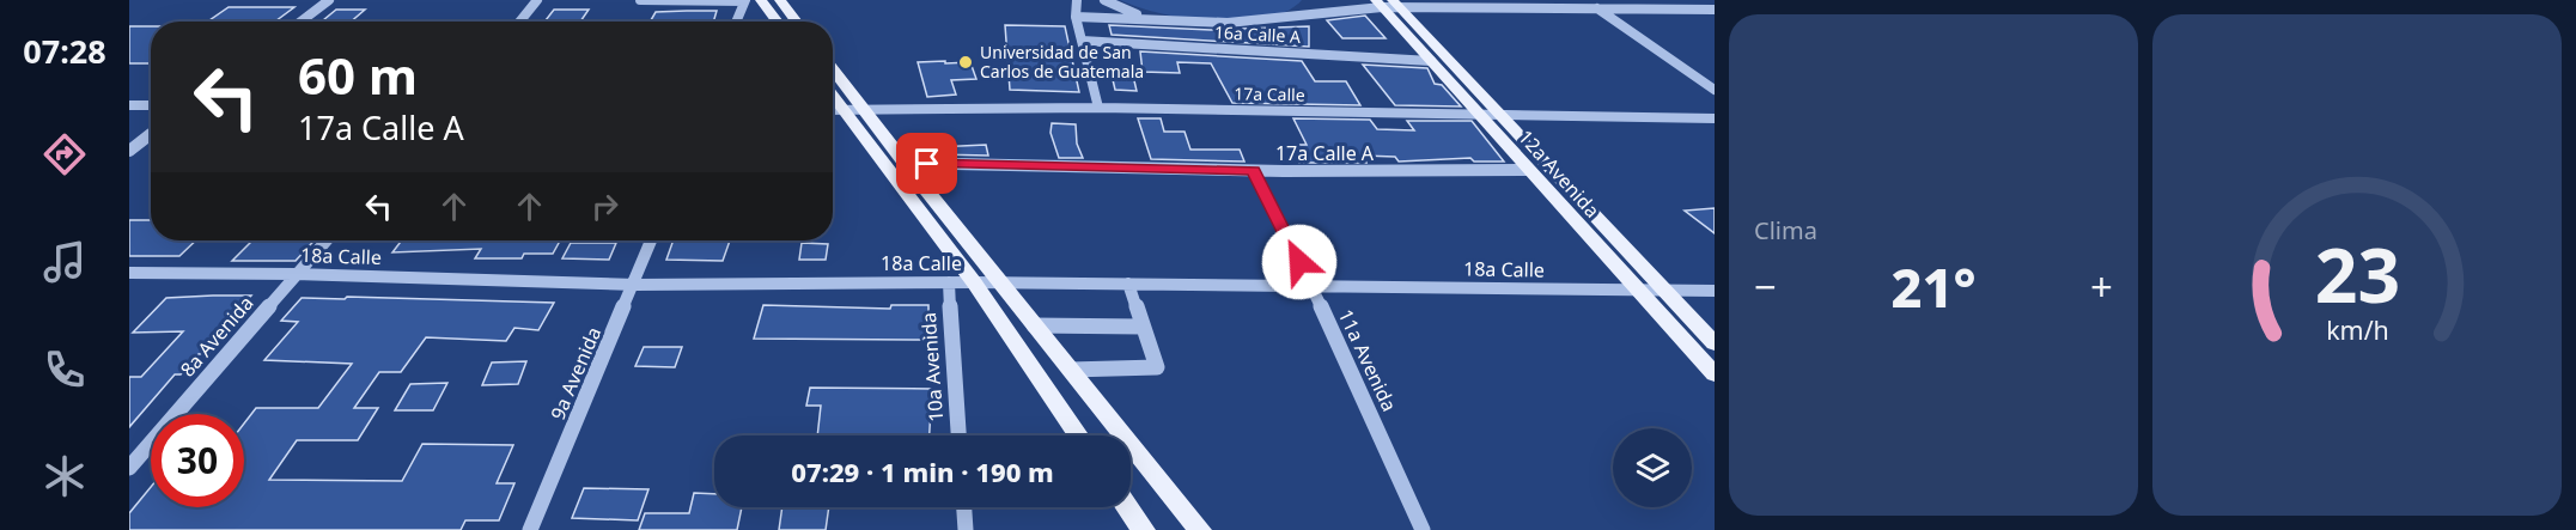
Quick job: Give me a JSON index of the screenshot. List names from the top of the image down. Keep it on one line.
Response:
{"streets":{"main road":["12a Avenida"],"street":["16a Calle A","17a Calle","17a Calle A","18a Calle","8a Avenida","11a Avenida","10a Avenida","9a Avenida"]},"crossings":[["16a Calle A","12a Avenida"],["17a Calle","12a Avenida"],["17a Calle A","12a Avenida"],["17a Calle A","11a Avenida"],["12a Avenida","18a Calle"],["18a Calle","8a Avenida"],["18a Calle","11a Avenida"],["18a Calle","10a Avenida"],["18a Calle","9a Avenida"]],"places":["Universidad de San Carlos de Guatemala"],"page":{"tabs":"07:28","tile":"Clima","turn":["60 m","17a Calle A"],"heat":["−","21°","+"],"limit":"30","trip":"07:29 · 1 min · 190 m","gauge":["23","km/h"]}}
